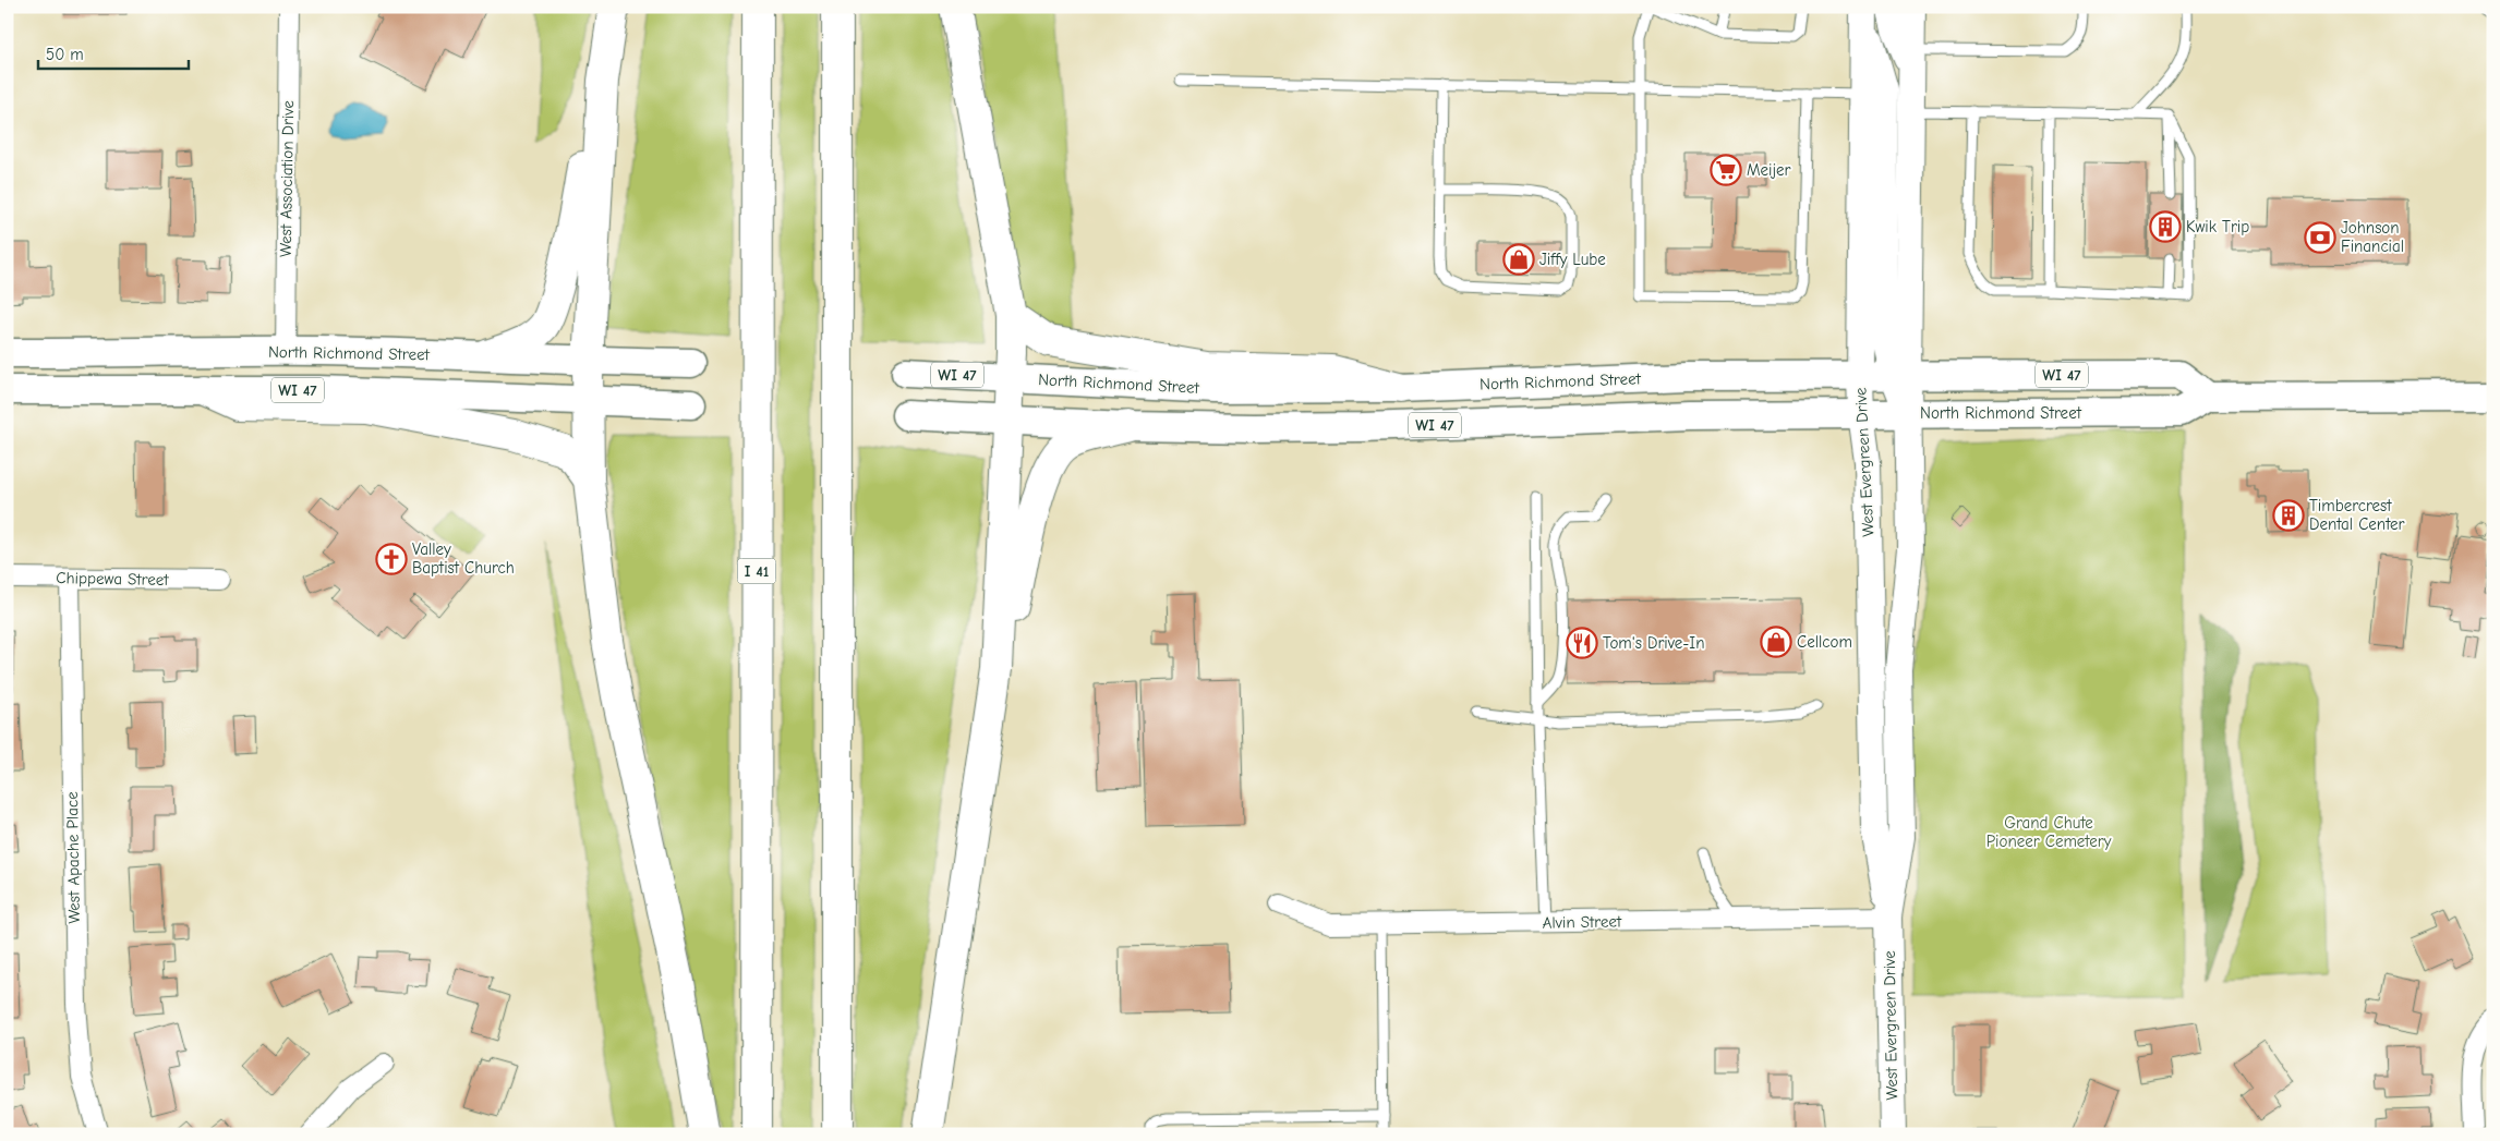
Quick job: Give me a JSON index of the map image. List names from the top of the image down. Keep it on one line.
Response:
{"streets":{"highway":["I 41"],"main road":["North Richmond Street","WI 47"],"street":["West Association Drive","West Evergreen Drive","Chippewa Street","West Apache Place","Alvin Street"]},"crossings":[["West Association Drive","North Richmond Street"],["North Richmond Street","West Evergreen Drive"],["West Evergreen Drive","Alvin Street"],["Chippewa Street","West Apache Place"]],"parks":["Grand Chute Pioneer Cemetery"],"places":{"supermarket":["Meijer"],"building":["Kwik Trip","Timbercrest Dental Center"],"bank":["Johnson Financial"],"shop":["Jiffy Lube","Cellcom"],"church":["Valley Baptist Church"],"restaurant":["Tom's Drive-In"]},"scale_bar":"50 m"}
